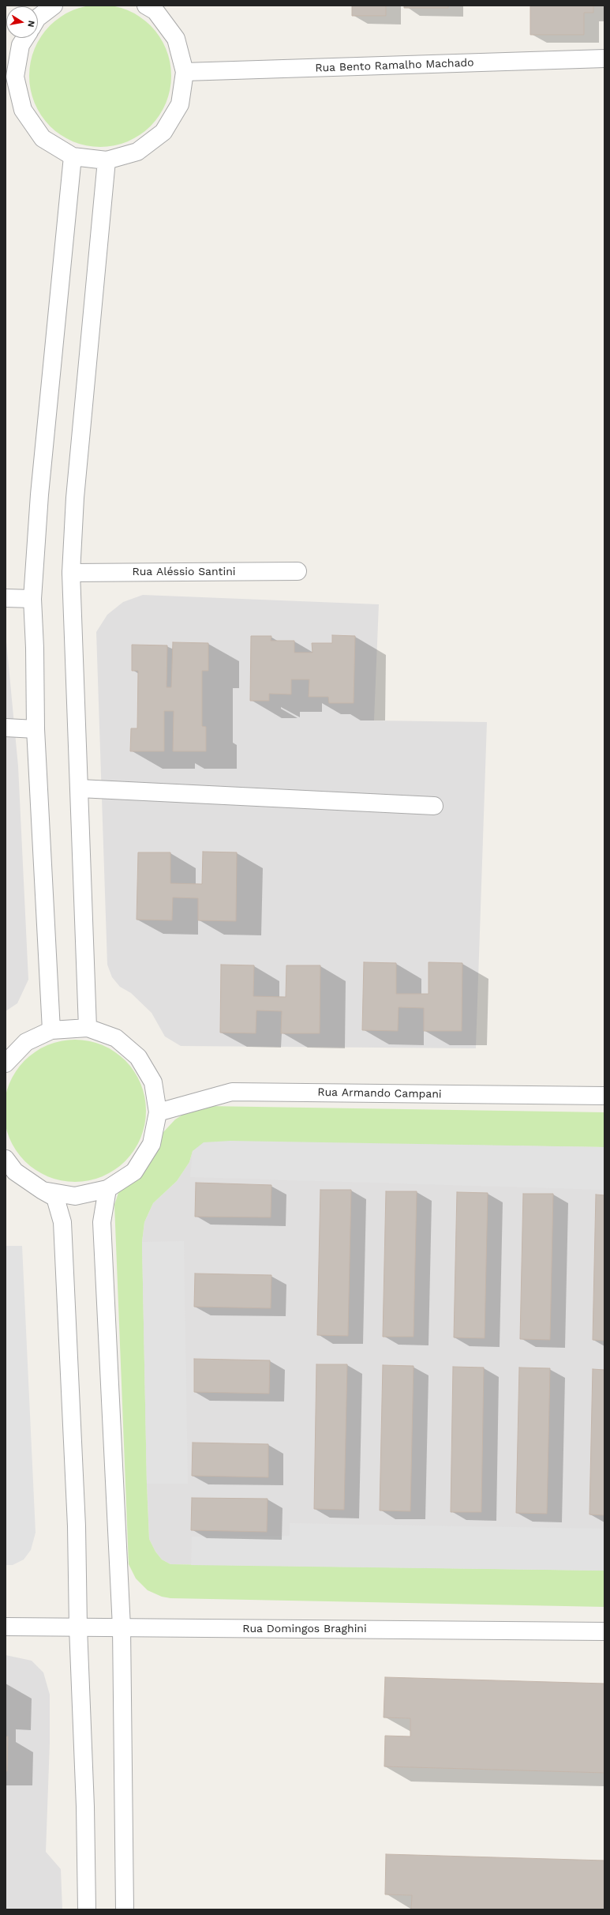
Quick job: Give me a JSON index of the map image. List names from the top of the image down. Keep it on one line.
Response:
{"streets":{"street":["Rua Bento Ramalho Machado","Rua Aléssio Santini","Rua Armando Campani","Rua Domingos Braghini"]},"north":"right"}
